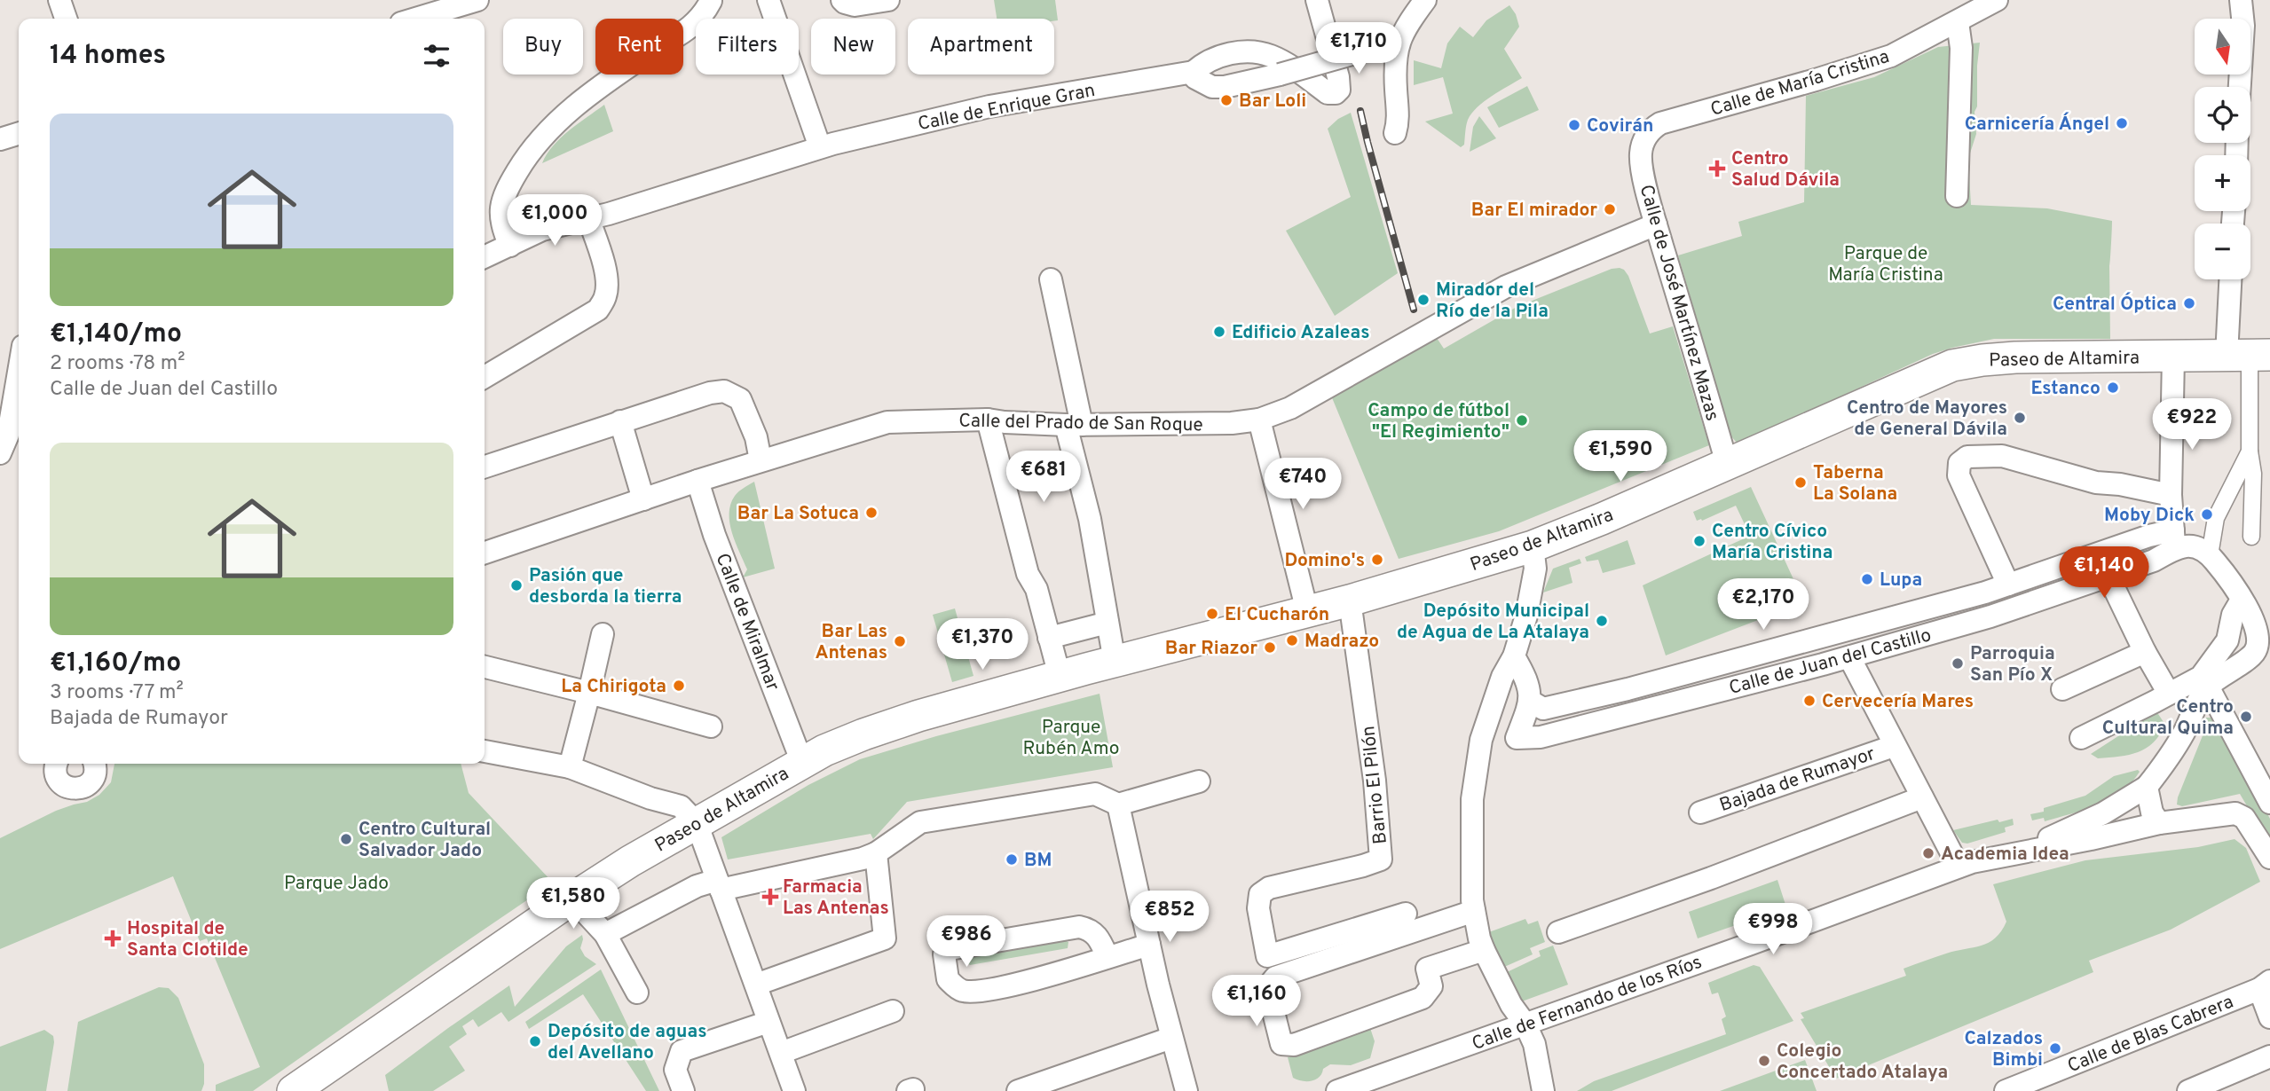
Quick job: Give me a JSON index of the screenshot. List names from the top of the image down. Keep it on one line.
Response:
{"streets":{"main road":["Paseo de Altamira"],"street":["Calle de María Cristina","Calle de Enrique Gran","Calle de José Martínez Mazas","Calle del Prado de San Roque","Calle de Miralmar","Calle de Juan del Castillo","Bajada de Rumayor","Barrio El Pilón","Calle de Fernando de los Ríos","Calle de Blas Cabrera"]},"crossings":[["Calle de María Cristina","Calle de José Martínez Mazas"],["Calle de José Martínez Mazas","Paseo de Altamira"],["Calle de José Martínez Mazas","Calle del Prado de San Roque"],["Paseo de Altamira","Calle de Miralmar"],["Paseo de Altamira","Barrio El Pilón"],["Calle del Prado de San Roque","Calle de Miralmar"],["Calle de Juan del Castillo","Bajada de Rumayor"],["Bajada de Rumayor","Calle de Fernando de los Ríos"]],"parks":["Parque de María Cristina","Parque Rubén Amo","Parque Jado"],"places":{"other":["Bar Loli","Carnicería Ángel","Covirán","Bar El mirador","Mirador del Río de la Pila","Central Óptica","Edificio Azaleas","Estanco","Centro de Mayores de General Dávila","Campo de fútbol \"El Regimiento\"","Taberna La Solana","Bar La Sotuca","Moby Dick","Centro Cívico María Cristina","Domino's","Lupa","Pasión que desborda la tierra","El Cucharón","Depósito Municipal de Agua de La Atalaya","Madrazo","Bar Las Antenas","Bar Riazor","Parroquia San Pío X","La Chirigota","Cervecería Mares","Centro Cultural Quima","Centro Cultural Salvador Jado","Academia Idea","BM","Depósito de aguas del Avellano","Calzados Bimbi","Colegio Concertado Atalaya"],"health":["Centro Salud Dávila","Farmacia Las Antenas","Hospital de Santa Clotilde"]},"north":"bottom","page":{"map_buttons":["+","−"],"chip":["Buy","Rent","Filters","New","Apartment"],"heading":"14 homes","price":["€1,710","€1,000","€922","€1,590","€681","€740","€1,140","€2,170","€1,370","€1,580","€852","€998","€986","€1,160"],"list":[{"name":"€1,140/mo","note":"2 rooms · 78 m² · Calle de Juan del Castillo"},{"name":"€1,160/mo","note":"3 rooms · 77 m² · Bajada de Rumayor"}]}}
